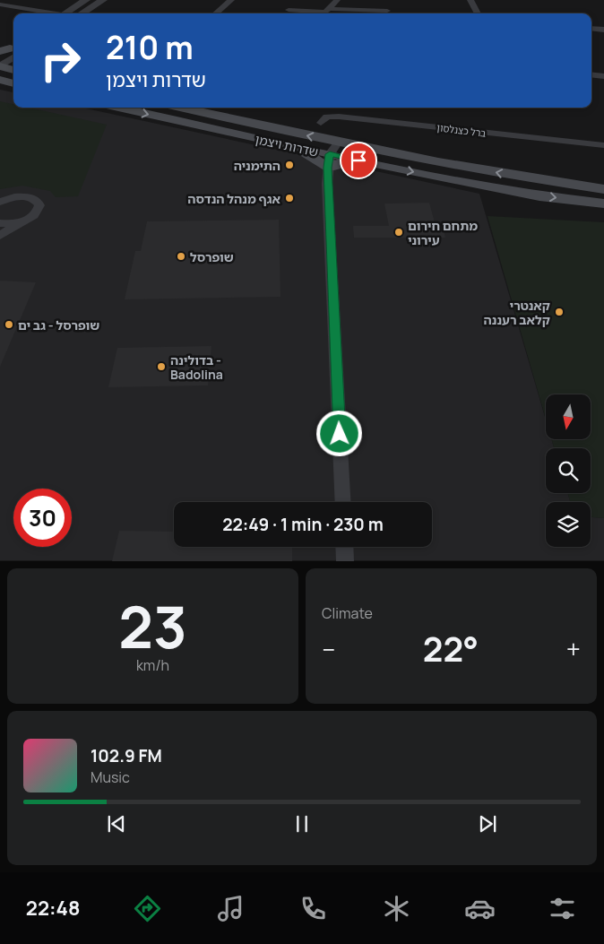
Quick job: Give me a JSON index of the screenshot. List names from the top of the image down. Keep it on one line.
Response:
{"streets":{"main road":["שדרות ויצמן"],"street":["ברל כצנלסון"]},"places":["התימניה","אגף מנהל הנדסה","מתחם חירום עירוני","שופרסל","קאנטרי קלאב רעננה","שופרסל - גב ים","בדולינה - Badolina"],"north":"bottom","page":{"turn":["210 m","שדרות ויצמן"],"limit":"30","trip":"22:49 · 1 min · 230 m","tile":[["23","km/h"],"Climate"],"heat":["−","22°","+"],"song":["102.9 FM","Music"],"tabs":"22:48"}}
